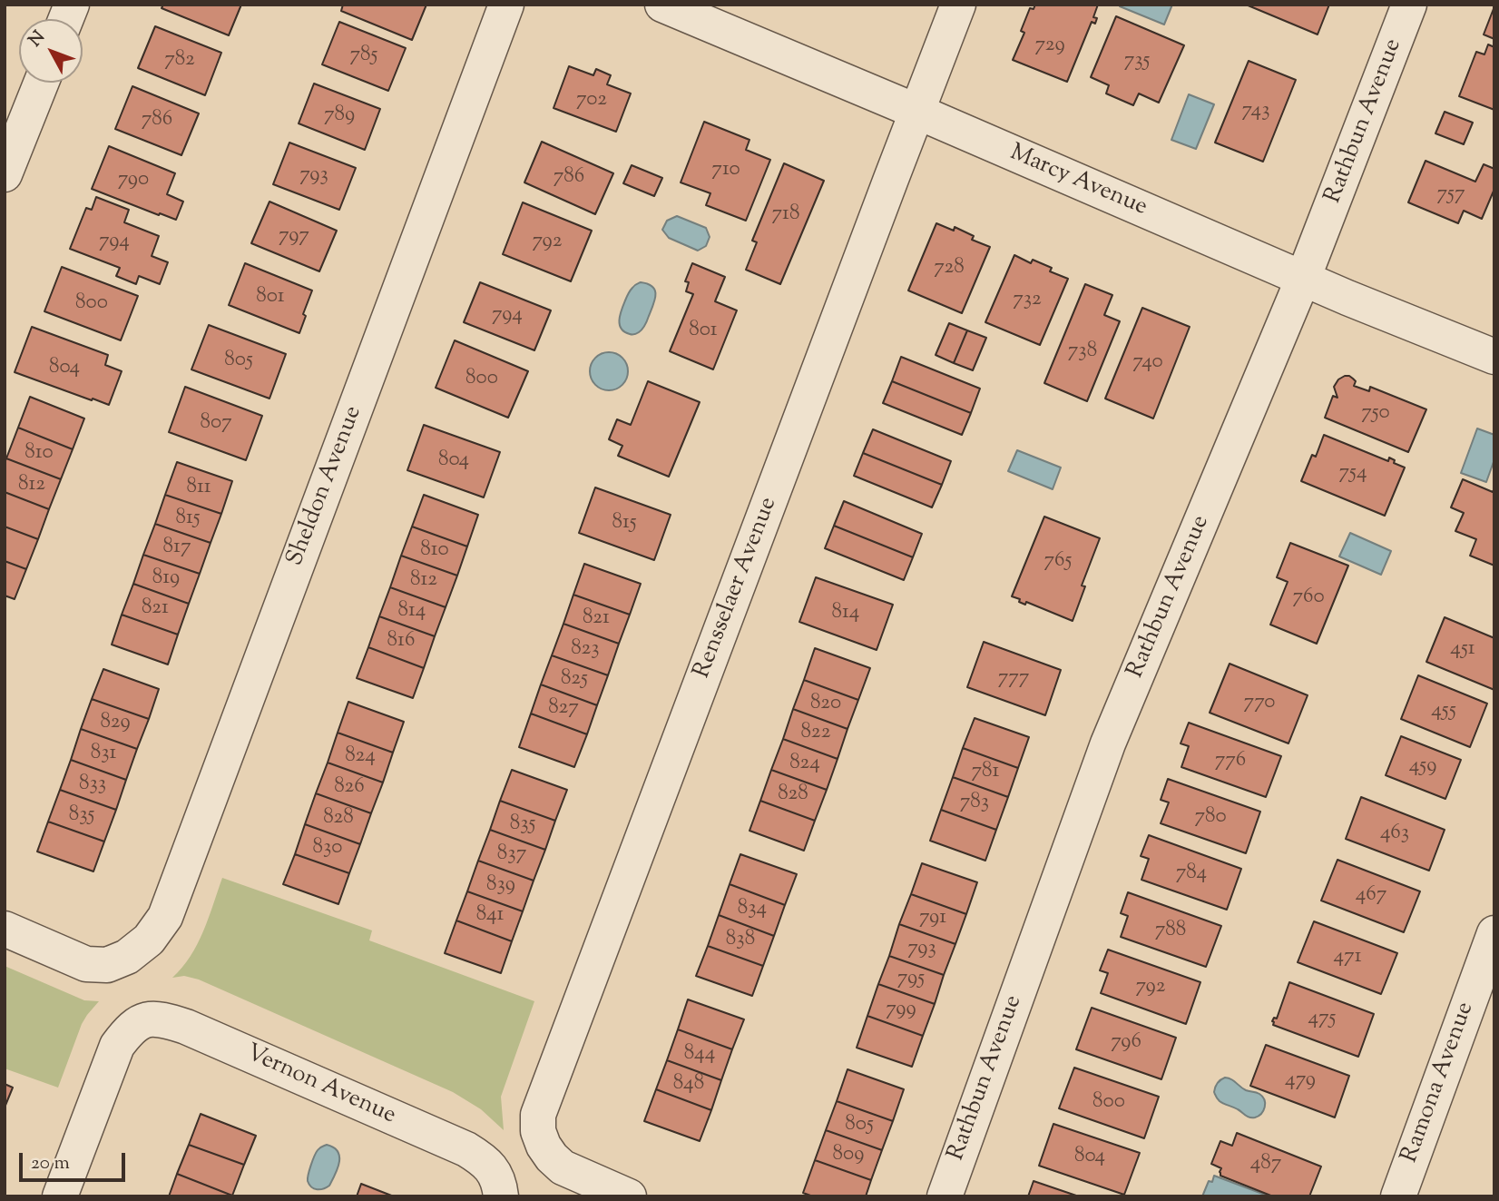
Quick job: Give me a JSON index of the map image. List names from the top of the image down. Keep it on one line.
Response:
{"streets":{"street":["Rathbun Avenue","Marcy Avenue","Sheldon Avenue","Rensselaer Avenue","Ramona Avenue","Vernon Avenue"]},"crossings":[["Rathbun Avenue","Marcy Avenue"],["Marcy Avenue","Rensselaer Avenue"]],"house_numbers":["729","785","782","735","702","743","789","786","710","793","786","790","757","718","797","794","792","728","801","732","800","794","801","738","805","740","804","800","750","807","810","804","754","812","811","815","815","817","810","765","819","812","760","821","814","814","821","816","823","451","777","825","770","820","827","455","829","822","831","824","776","824","459","781","833","826","828","783","835","780","828","835","463","830","837","784","839","467","834","841","791","788","838","793","471","795","792","799","475","796","844","479","848","800","805","809","804","487"],"scale_bar":"20 m","north":"top left"}
